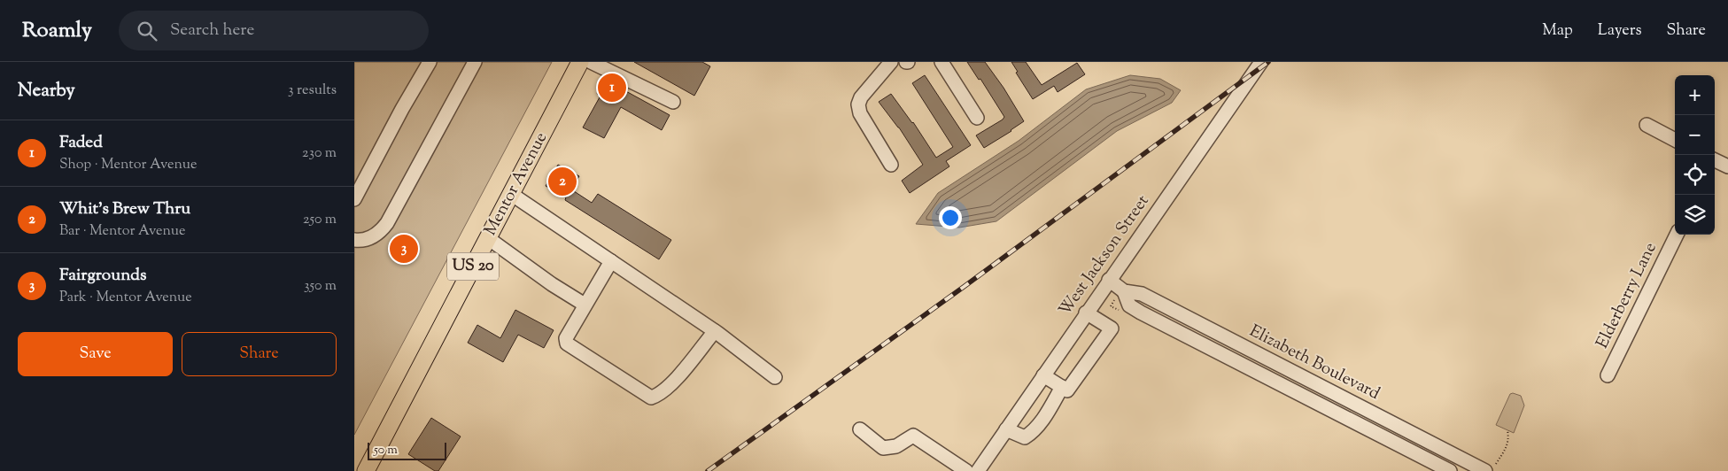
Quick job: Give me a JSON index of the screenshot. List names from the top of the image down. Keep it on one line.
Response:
{"streets":{"main road":["Mentor Avenue","US 20"],"street":["West Jackson Street","Elderberry Lane","Elizabeth Boulevard"]},"crossings":[["West Jackson Street","Elizabeth Boulevard"]],"scale_bar":"50 m","page":{"header":"Roamly","search":"Search here","nav":["Map","Layers","Share"],"heading":["Nearby","3 results"],"pins":["1","2","3"],"map_buttons":["+","−"],"list":[{"mark":"1","name":"Faded","note":"Shop · Mentor Avenue","value":"230 m"},{"mark":"2","name":"Whit's Brew Thru","note":"Bar · Mentor Avenue","value":"250 m"},{"mark":"3","name":"Fairgrounds","note":"Park · Mentor Avenue","value":"350 m"}],"buttons":["Save","Share"],"scale":"50 m"}}
